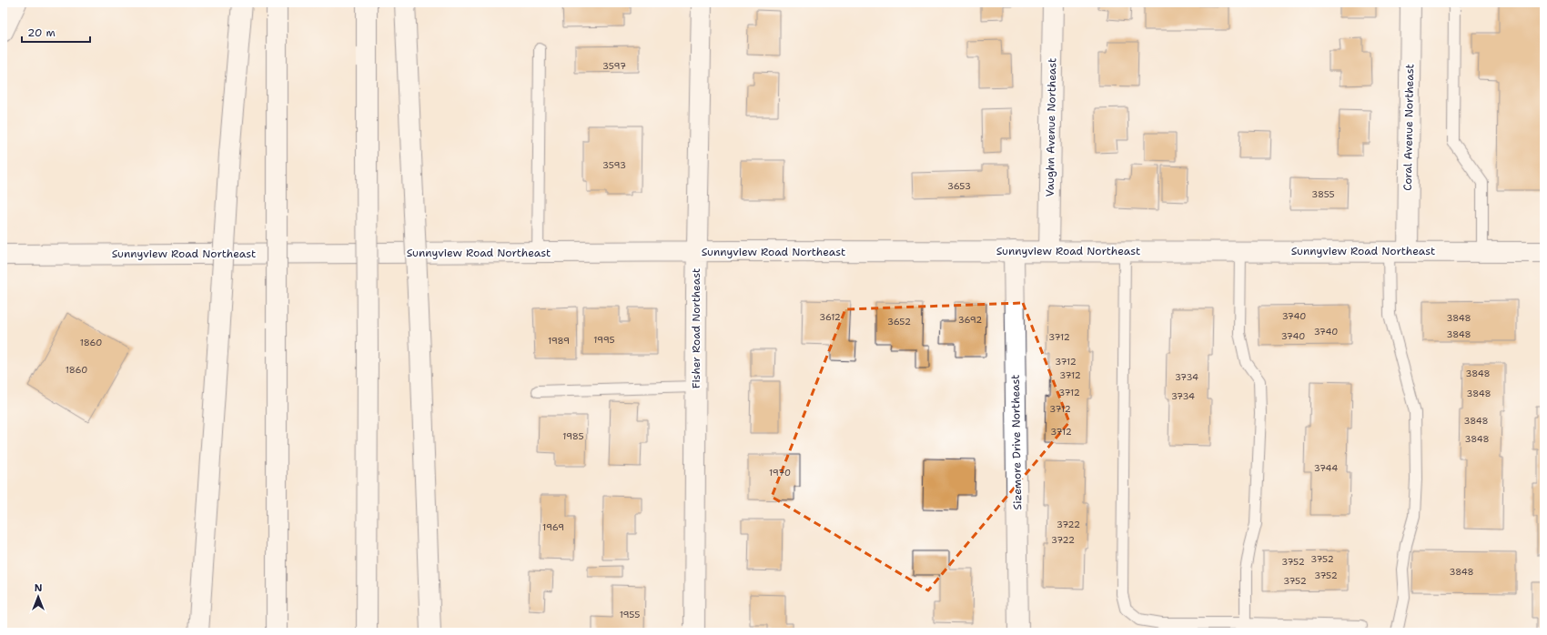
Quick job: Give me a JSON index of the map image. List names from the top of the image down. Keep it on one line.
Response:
{"streets":{"main road":["Vaughn Avenue Northeast","Coral Avenue Northeast","Sunnyview Road Northeast","Fisher Road Northeast","Sizemore Drive Northeast"]},"crossings":[["Vaughn Avenue Northeast","Sunnyview Road Northeast"],["Coral Avenue Northeast","Sunnyview Road Northeast"],["Sunnyview Road Northeast","Fisher Road Northeast"],["Sunnyview Road Northeast","Sizemore Drive Northeast"]],"house_numbers":["3597","3593","3653","3855","3740","3612","3848","3692","3652","3740","3848","3740","3712","1995","1989","1860","3712","1860","3848","3712","3734","3712","3848","3734","3712","3848","3712","1985","3848","3744","1970","3722","1969","3722","3752","3752","3848","3752","3752","1955"],"scale_bar":"20 m","north":"top"}
